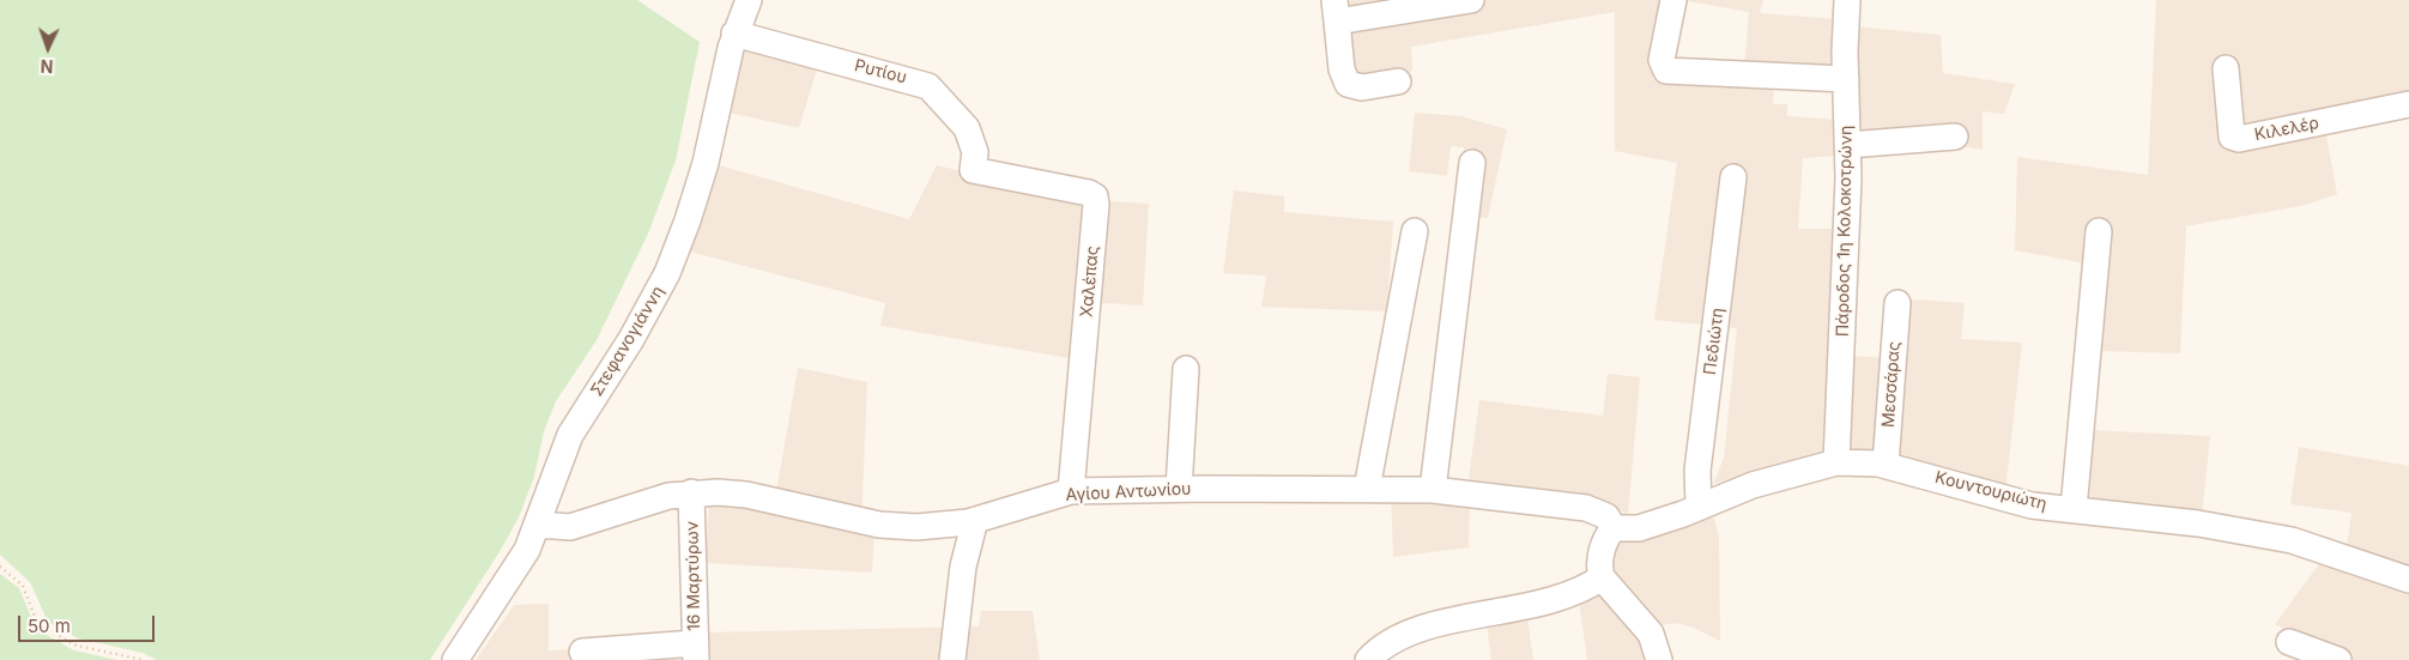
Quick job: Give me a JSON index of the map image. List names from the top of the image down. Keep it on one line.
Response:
{"streets":{"street":["Ρυτίου","Κιλελέρ","Πάροδος 1η Κολοκοτρώνη","Χαλέπας","Στεφανογιάννη","Πεδιώτη","Μεσσάρας","Κουντουριώτη","Αγίου Αντωνίου","16 Μαρτύρων"]},"crossings":[["Ρυτίου","Χαλέπας"],["Ρυτίου","Στεφανογιάννη"],["Πάροδος 1η Κολοκοτρώνη","Κουντουριώτη"],["Χαλέπας","Αγίου Αντωνίου"],["Στεφανογιάννη","Αγίου Αντωνίου"],["Πεδιώτη","Κουντουριώτη"],["Μεσσάρας","Κουντουριώτη"],["Κουντουριώτη","Αγίου Αντωνίου"],["Αγίου Αντωνίου","16 Μαρτύρων"]],"scale_bar":"50 m","north":"bottom"}
